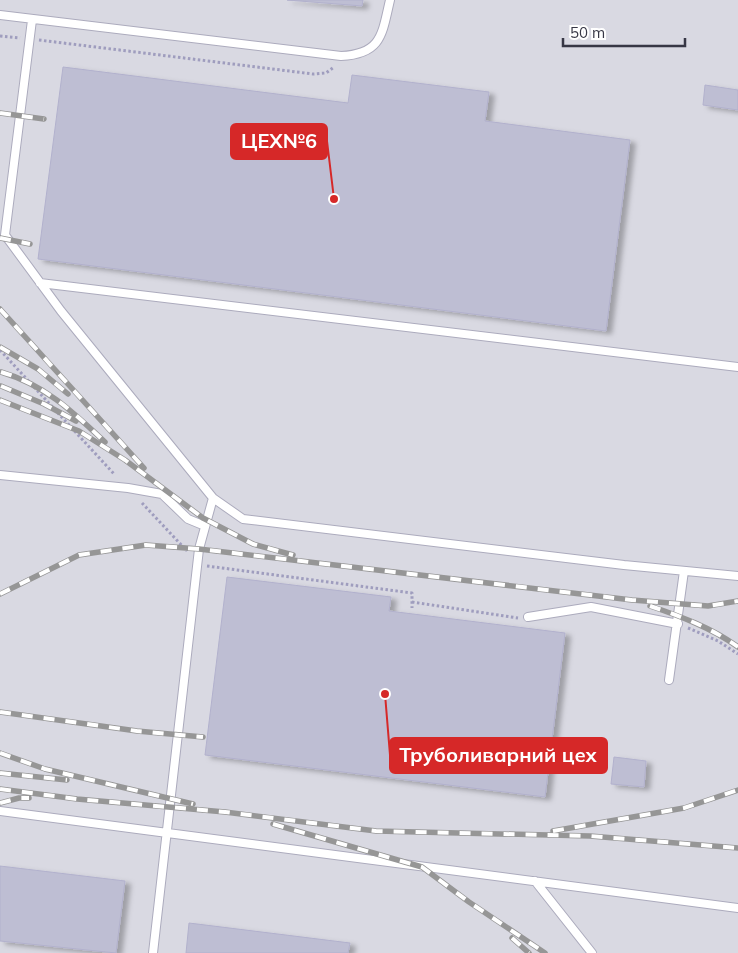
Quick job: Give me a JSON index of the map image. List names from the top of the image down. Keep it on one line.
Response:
{"places":["ЦЕХ№6","Труболиварний цех"],"scale_bar":"50 m"}
